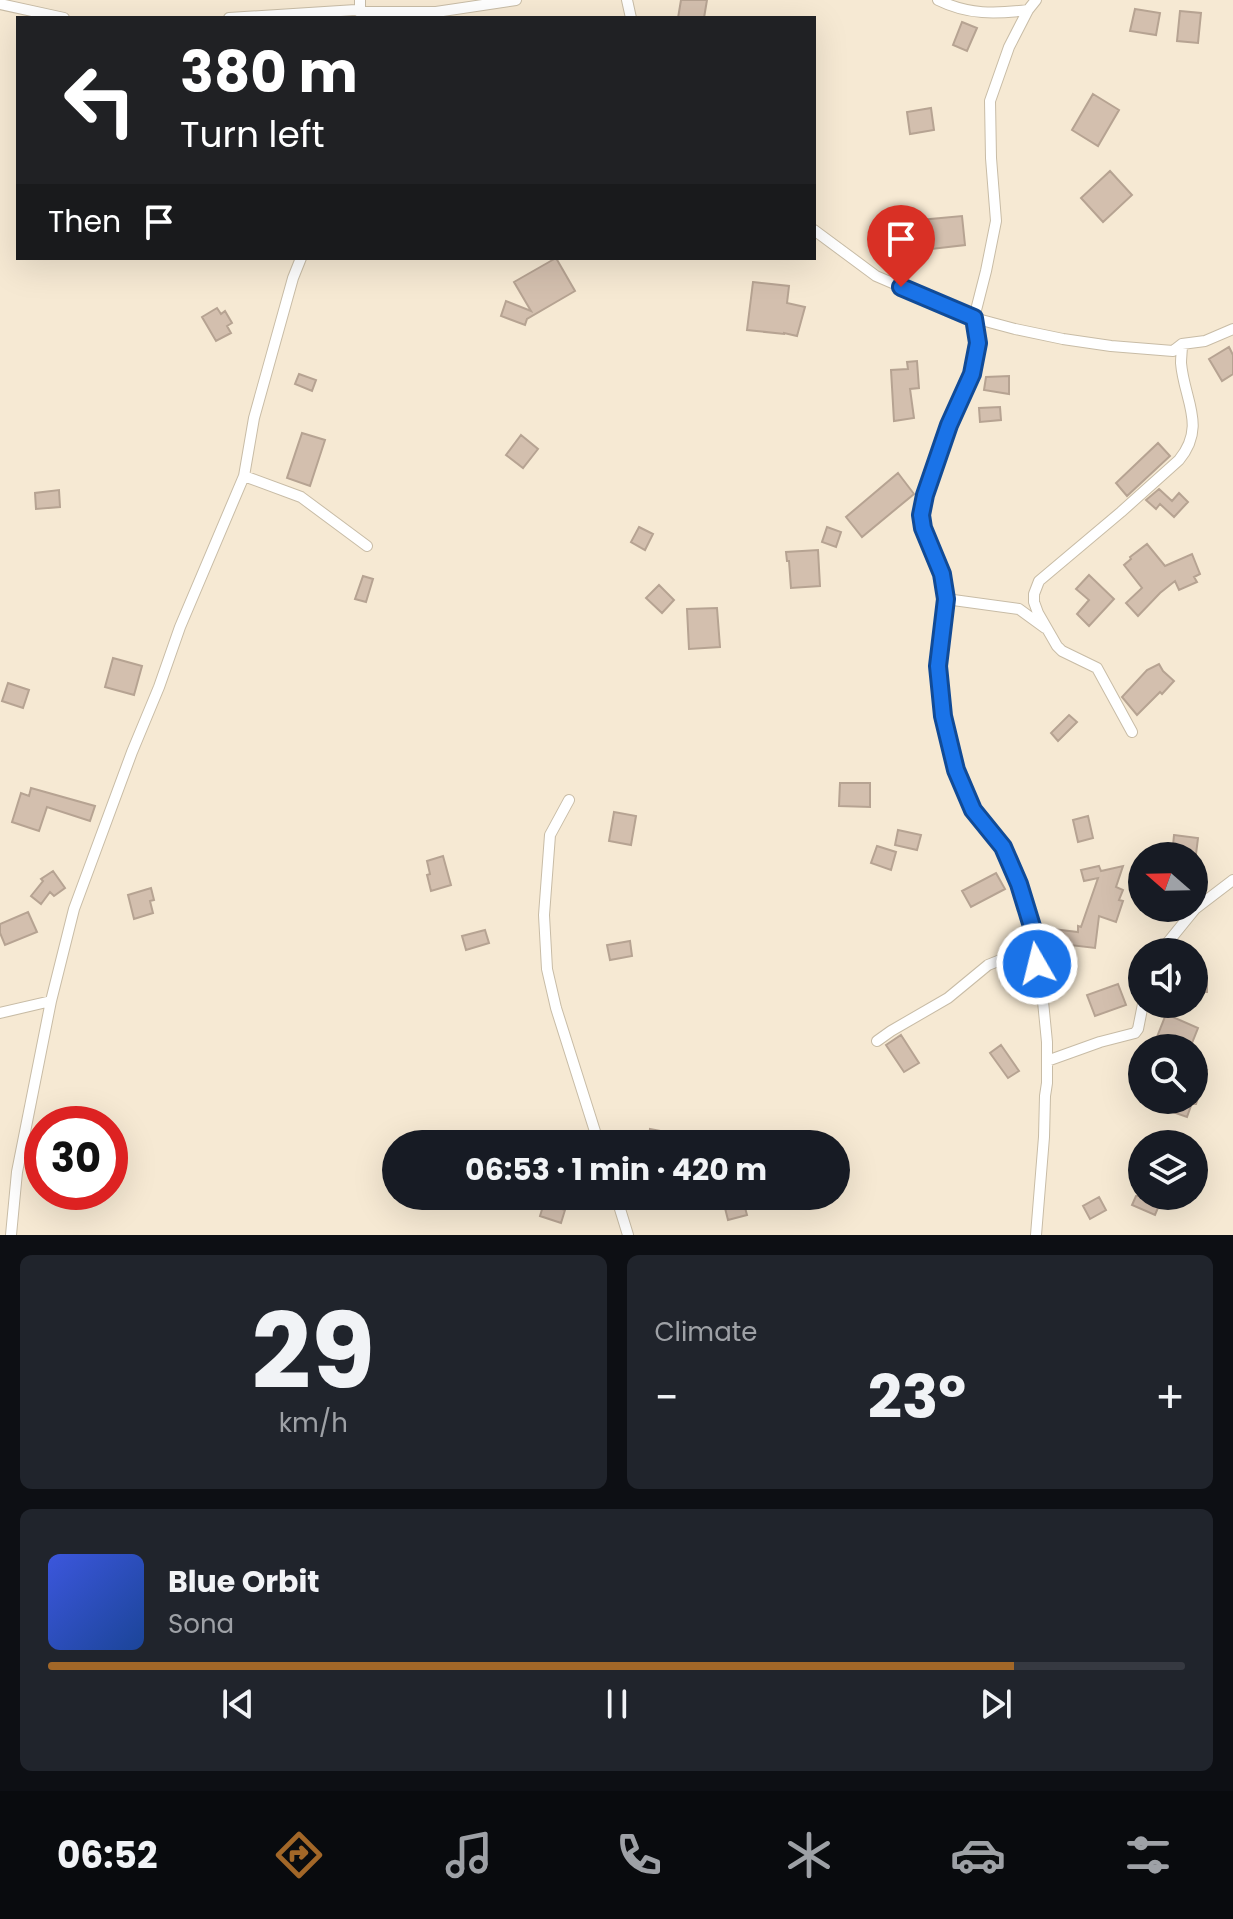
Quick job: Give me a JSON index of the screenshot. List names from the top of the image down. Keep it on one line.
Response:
{"north":"left","page":{"turn":["380 m","Turn left"],"then":"Then","limit":"30","trip":"06:53 · 1 min · 420 m","tile":[["29","km/h"],"Climate"],"heat":["−","23°","+"],"song":["Blue Orbit","Sona"],"tabs":"06:52"}}
